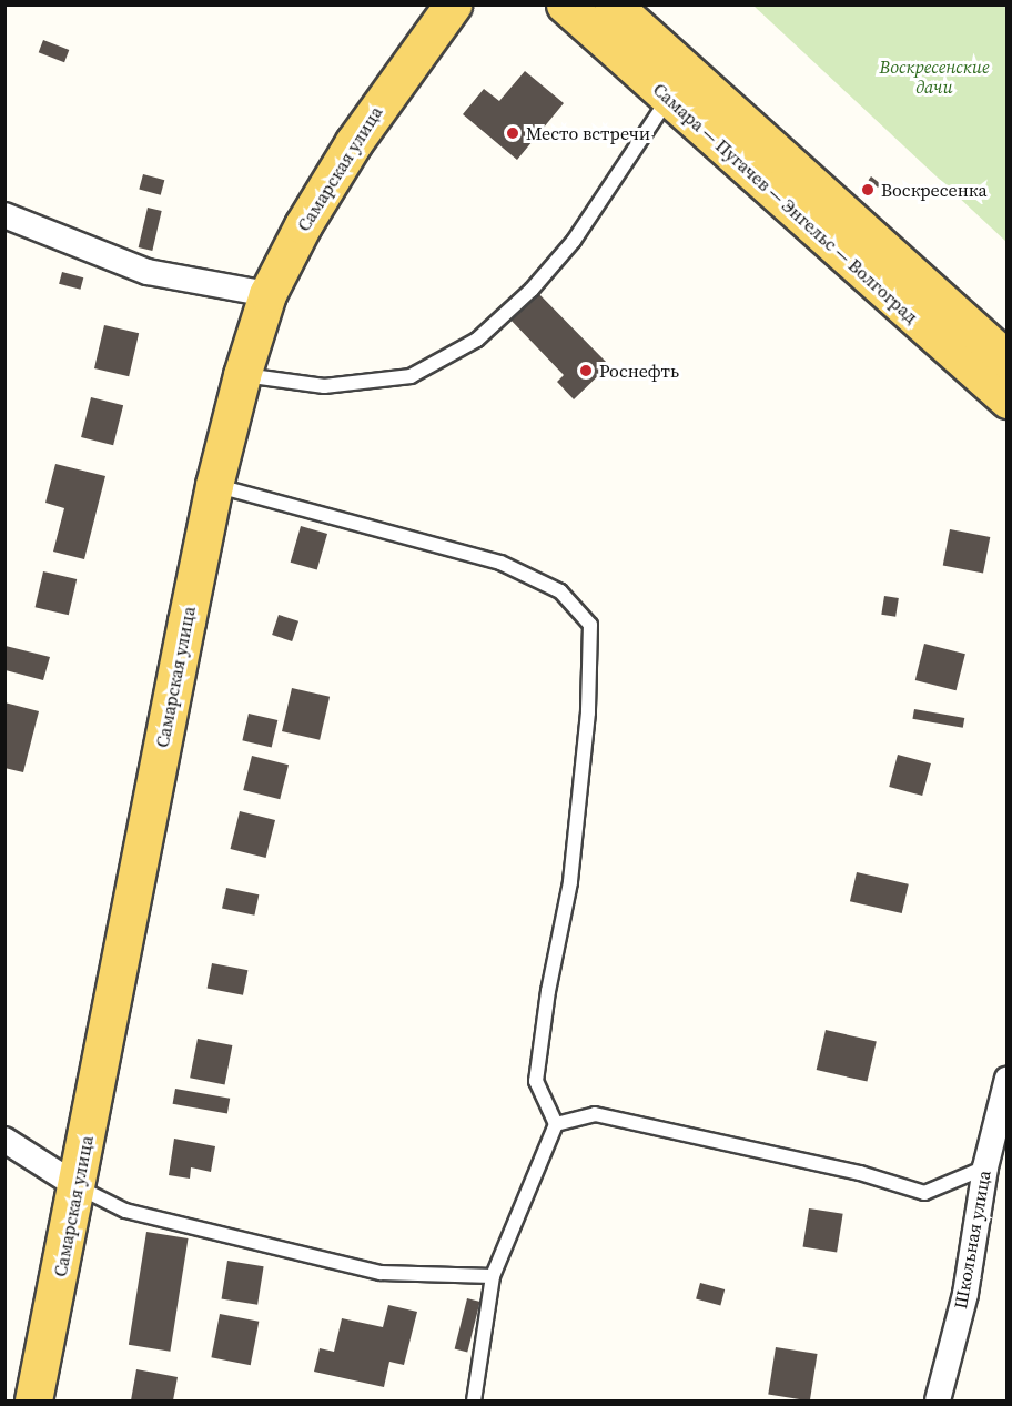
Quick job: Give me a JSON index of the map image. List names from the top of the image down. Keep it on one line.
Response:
{"streets":{"main road":["Самарская улица","Самара — Пугачев — Энгельс — Волгоград"],"street":["Школьная улица"]},"parks":["Воскресенские дачи"],"places":["Место встречи","Воскресенка","Роснефть"]}
